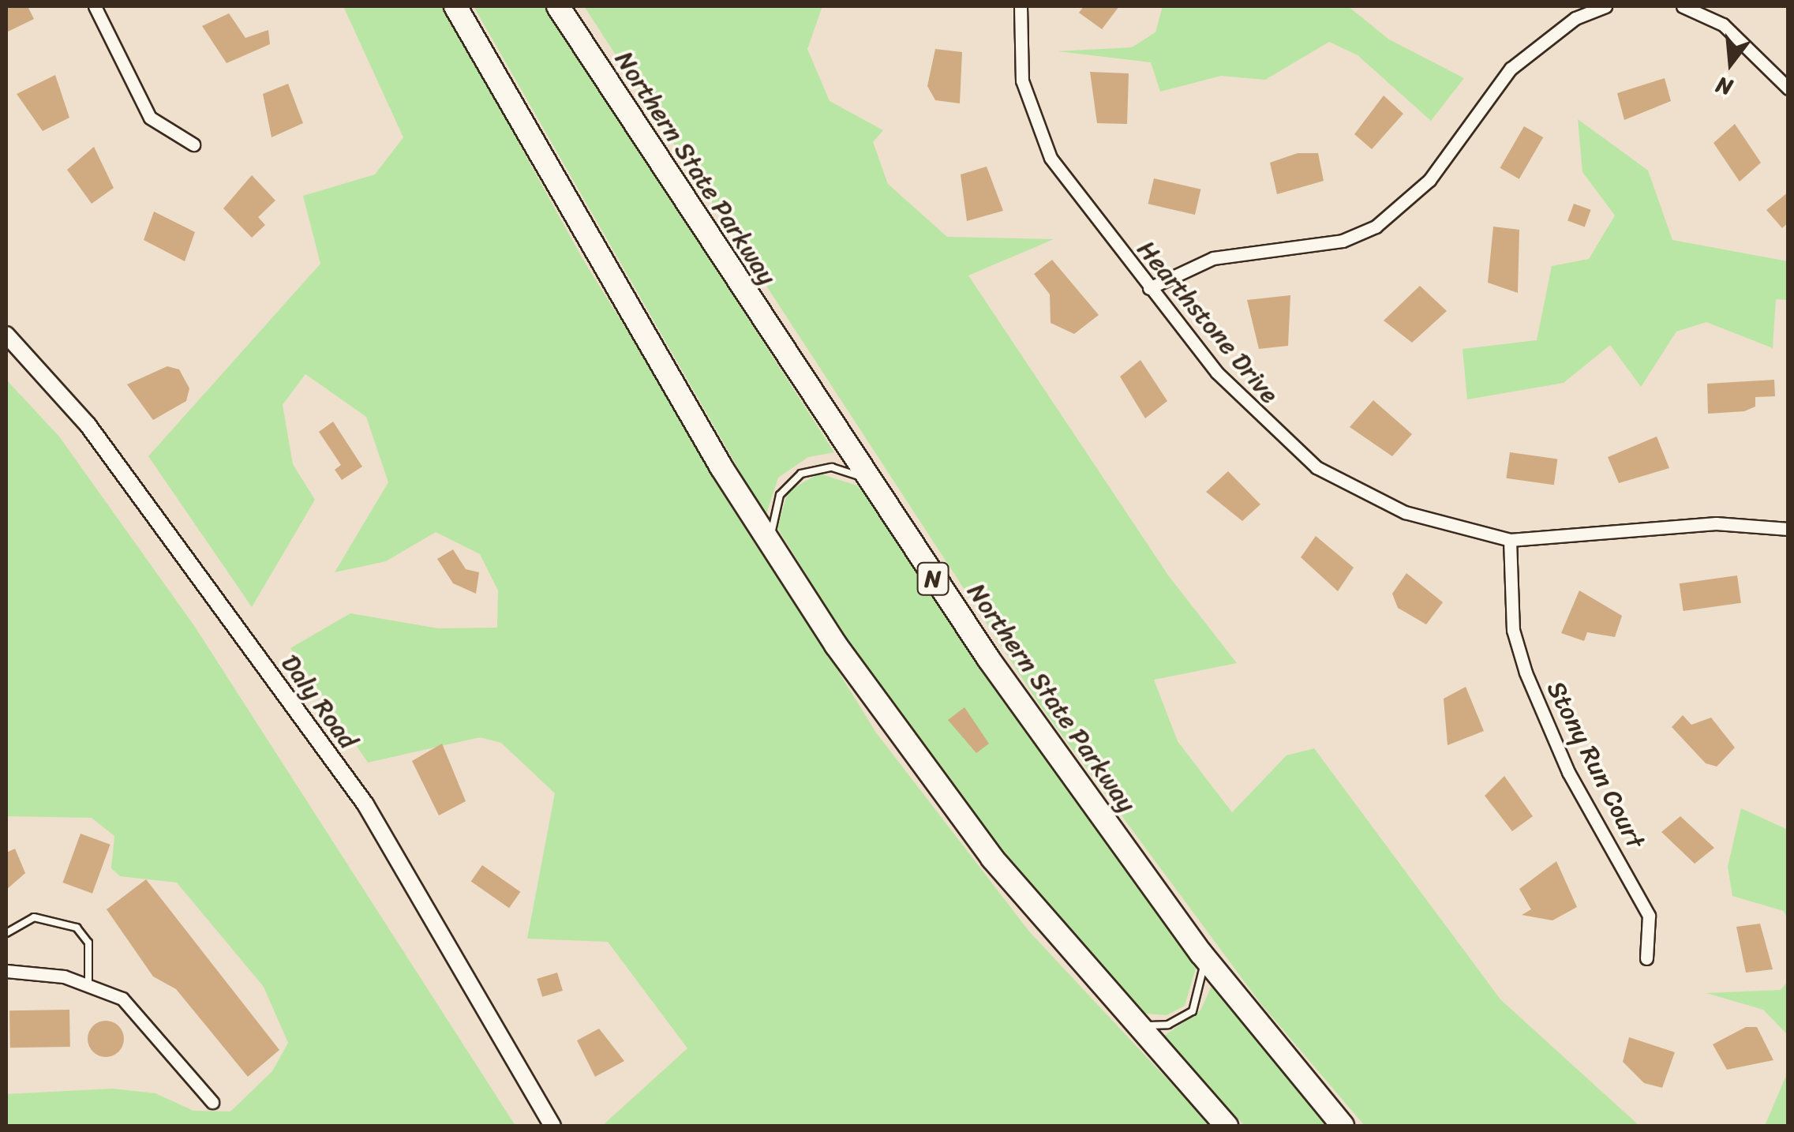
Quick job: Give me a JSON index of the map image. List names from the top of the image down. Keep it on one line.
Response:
{"streets":{"highway":["Northern State Parkway","N"],"main road":["Daly Road"],"street":["Hearthstone Drive","Stony Run Court"]},"crossings":[["Hearthstone Drive","Stony Run Court"]],"north":"bottom"}
